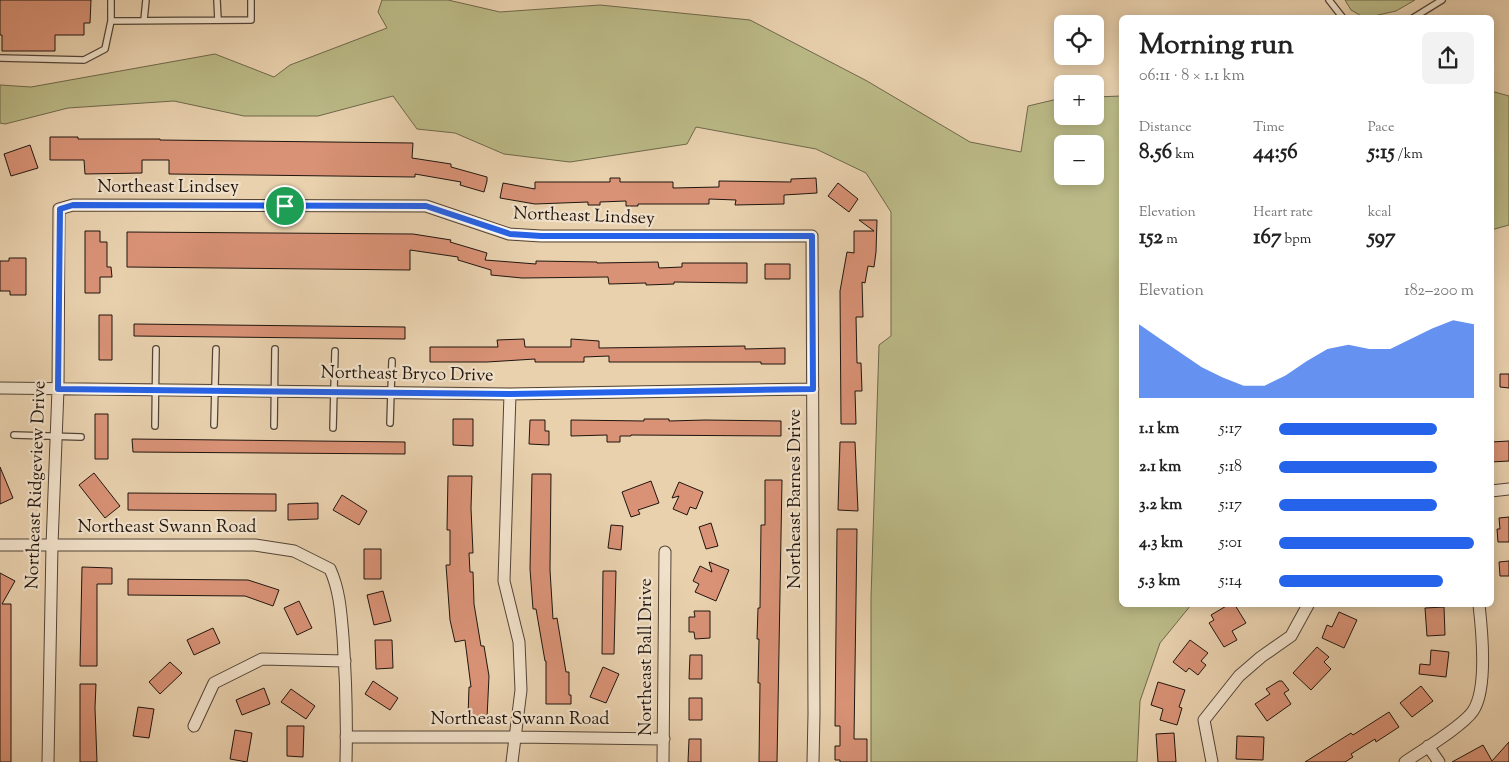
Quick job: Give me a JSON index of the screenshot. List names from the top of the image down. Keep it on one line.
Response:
{"streets":{"street":["Northeast Lindsey","Northeast Bryco Drive","Northeast Ridgeview Drive","Northeast Barnes Drive","Northeast Swann Road","Northeast Ball Drive"]},"crossings":[["Northeast Lindsey","Northeast Ridgeview Drive"],["Northeast Lindsey","Northeast Barnes Drive"],["Northeast Bryco Drive","Northeast Ridgeview Drive"],["Northeast Bryco Drive","Northeast Barnes Drive"],["Northeast Ridgeview Drive","Northeast Swann Road"],["Northeast Swann Road","Northeast Ball Drive"]],"page":{"map_buttons":["+","−"],"heading":["Morning run","06:11 · 8 × 1.1 km"],"stats":[["Distance","8.56 km"],["Time","44:56"],["Pace","5:15 /km"],["Elevation","152 m"],["Heart rate","167 bpm"],["kcal","597"]],"chart":["Elevation","182–200 m"],"list":[{"name":"1.1 km","note":"5:17"},{"name":"2.1 km","note":"5:18"},{"name":"3.2 km","note":"5:17"},{"name":"4.3 km","note":"5:01"},{"name":"5.3 km","note":"5:14"}]}}
